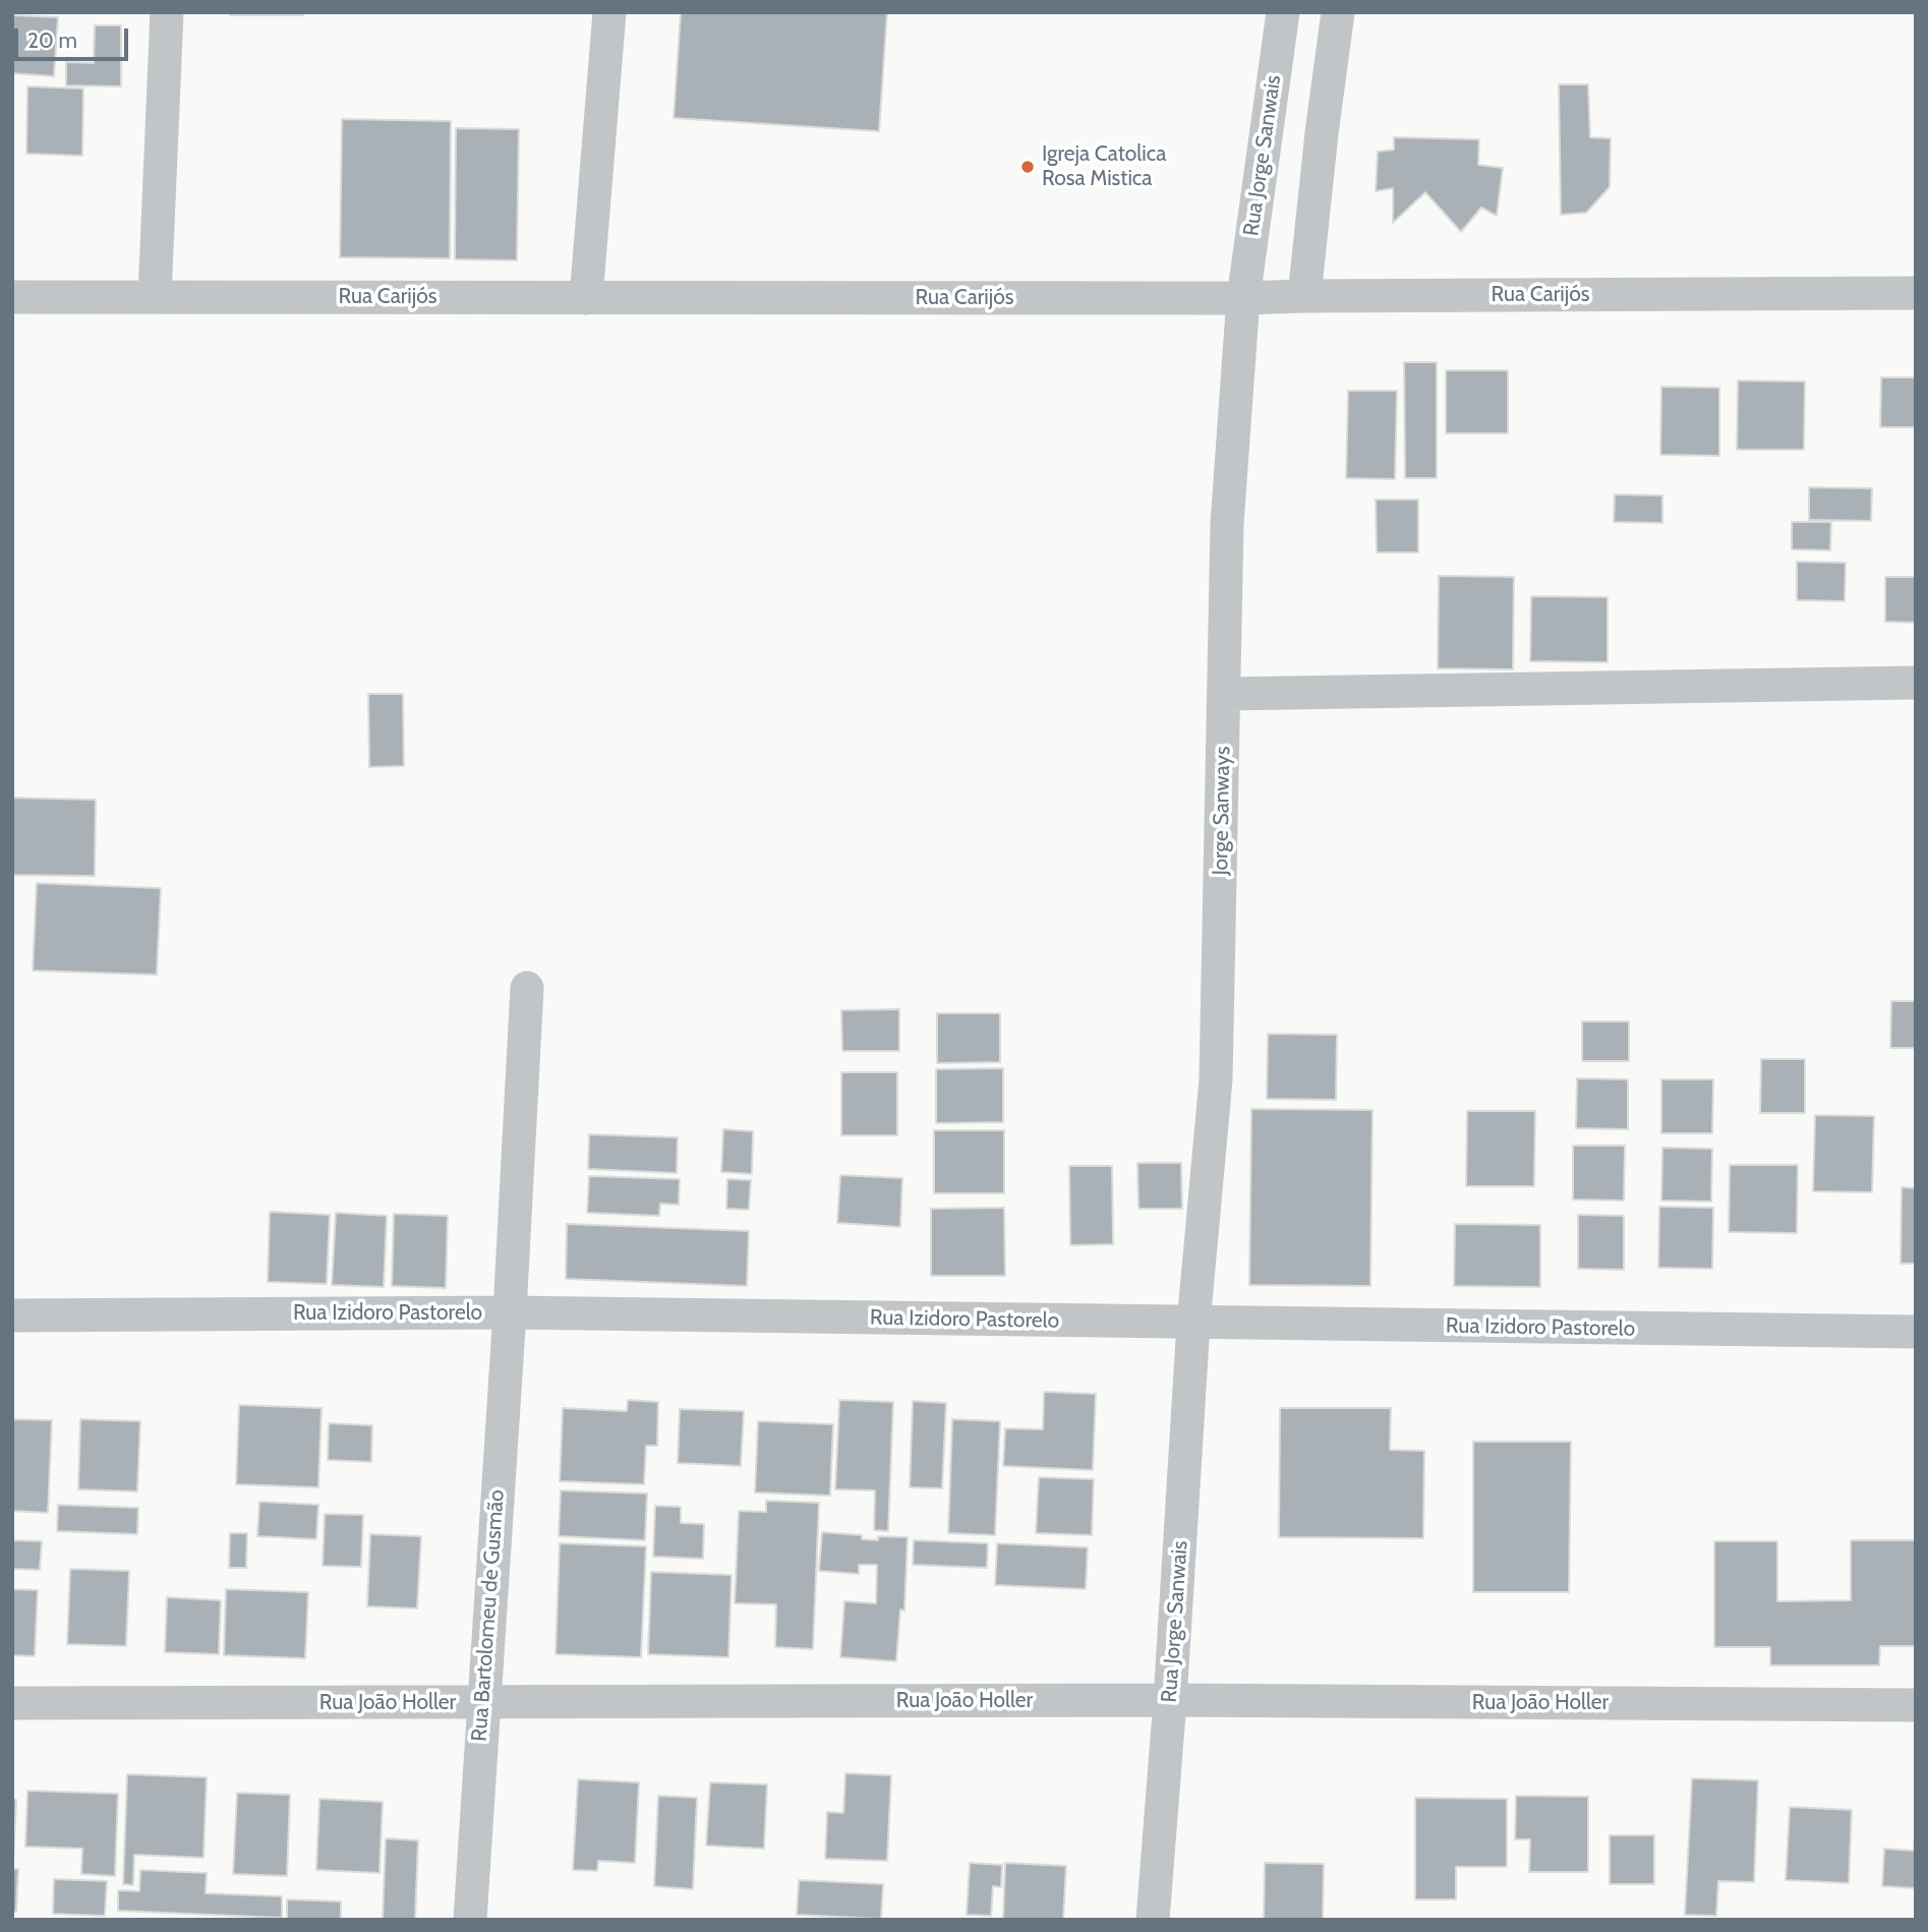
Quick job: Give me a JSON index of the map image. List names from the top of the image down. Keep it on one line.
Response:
{"streets":{"street":["Rua Jorge Sanwais","Rua Carijós","Jorge Sanways","Rua Izidoro Pastorelo","Rua Bartolomeu de Gusmão","Rua João Holler"]},"crossings":[["Rua Jorge Sanwais","Rua Carijós"],["Rua Jorge Sanwais","Jorge Sanways"],["Rua Jorge Sanwais","Rua Izidoro Pastorelo"],["Rua Jorge Sanwais","Rua João Holler"],["Rua Carijós","Jorge Sanways"],["Jorge Sanways","Rua Izidoro Pastorelo"],["Rua Izidoro Pastorelo","Rua Bartolomeu de Gusmão"],["Rua Bartolomeu de Gusmão","Rua João Holler"]],"places":["Igreja Catolica Rosa Mistica"],"scale_bar":"20 m"}
